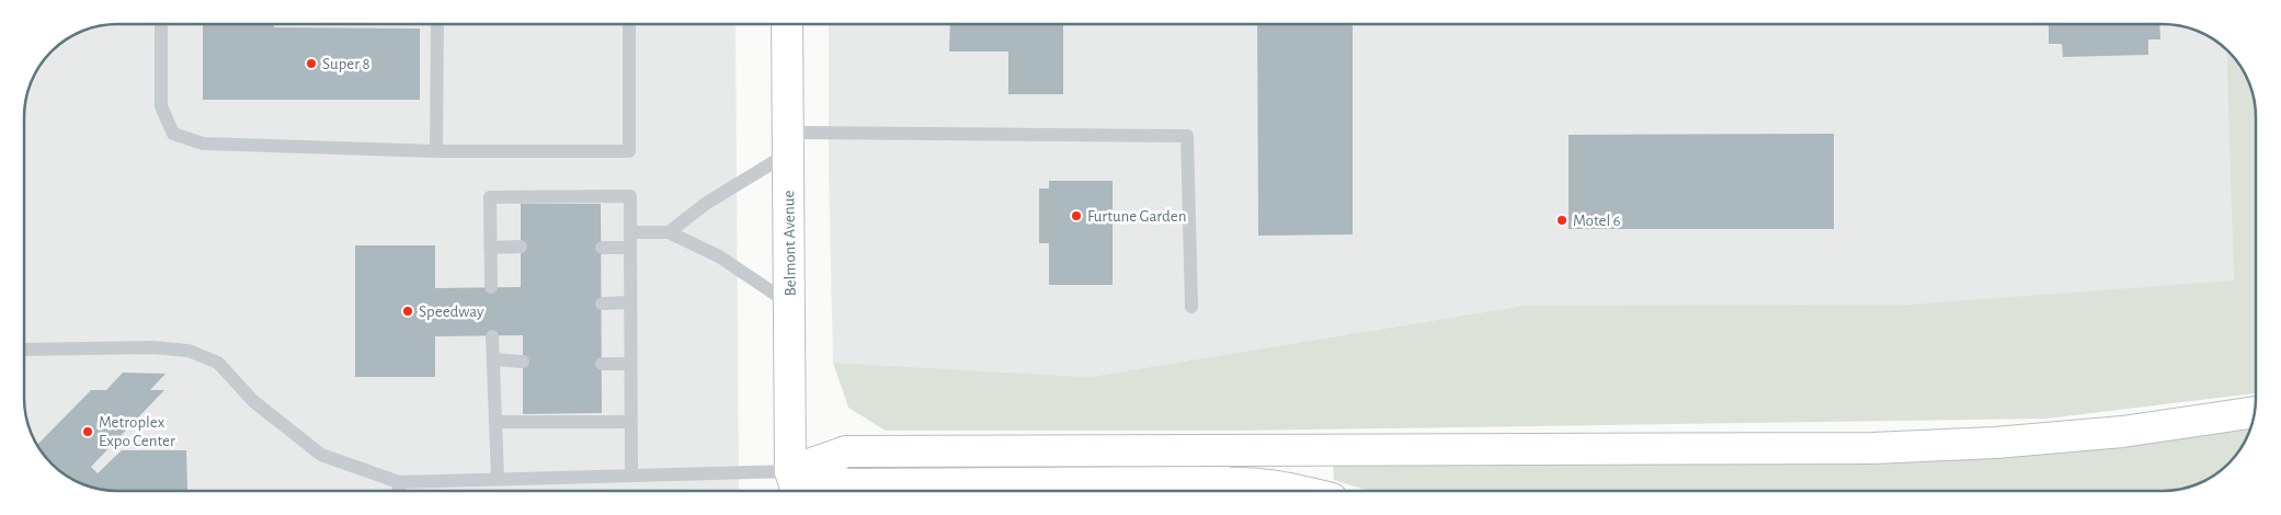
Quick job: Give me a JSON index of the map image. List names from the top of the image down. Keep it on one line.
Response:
{"streets":{"main road":["Belmont Avenue"]},"places":["Super 8","Furtune Garden","Motel 6","Speedway","Metroplex Expo Center"]}
